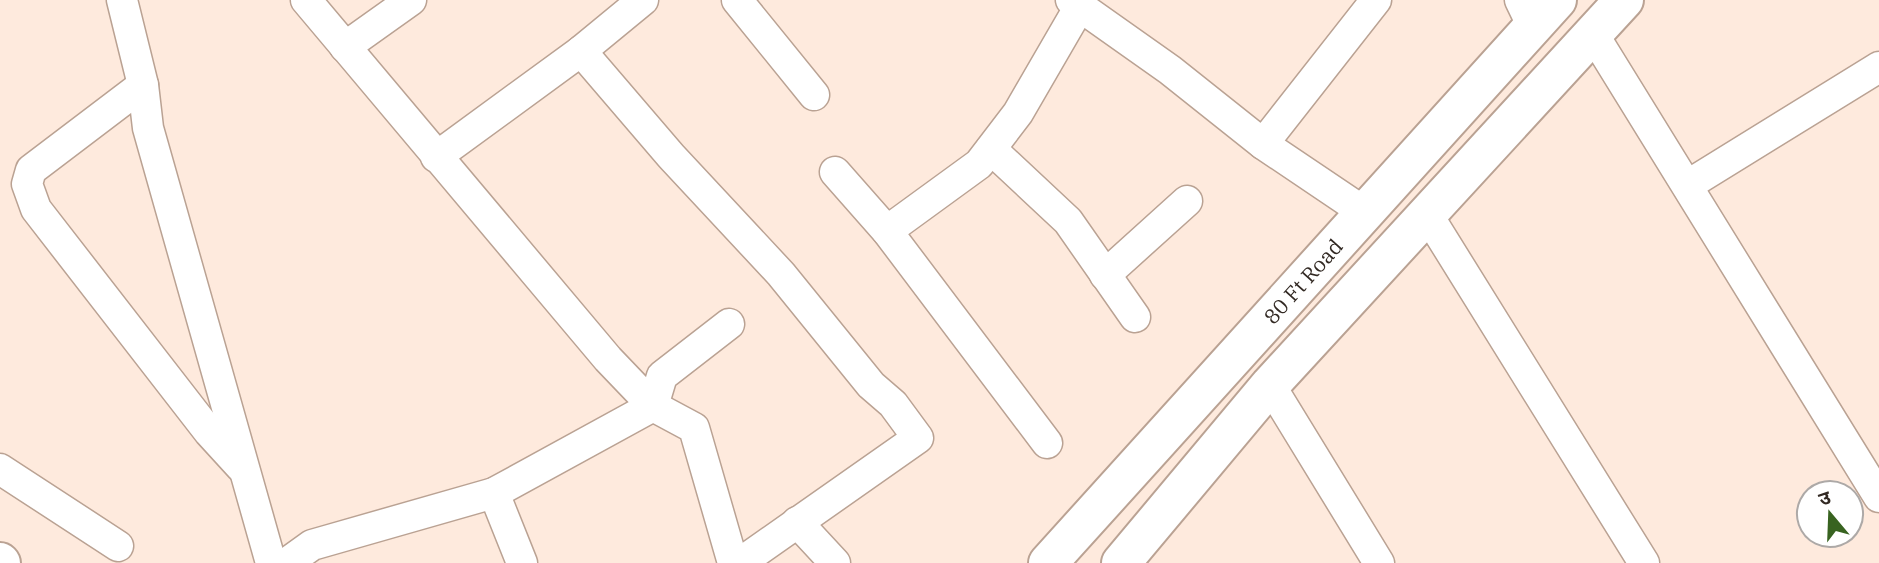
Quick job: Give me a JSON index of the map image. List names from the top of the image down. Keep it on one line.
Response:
{"streets":{"main road":["80 Ft Road"]},"north":"top"}
